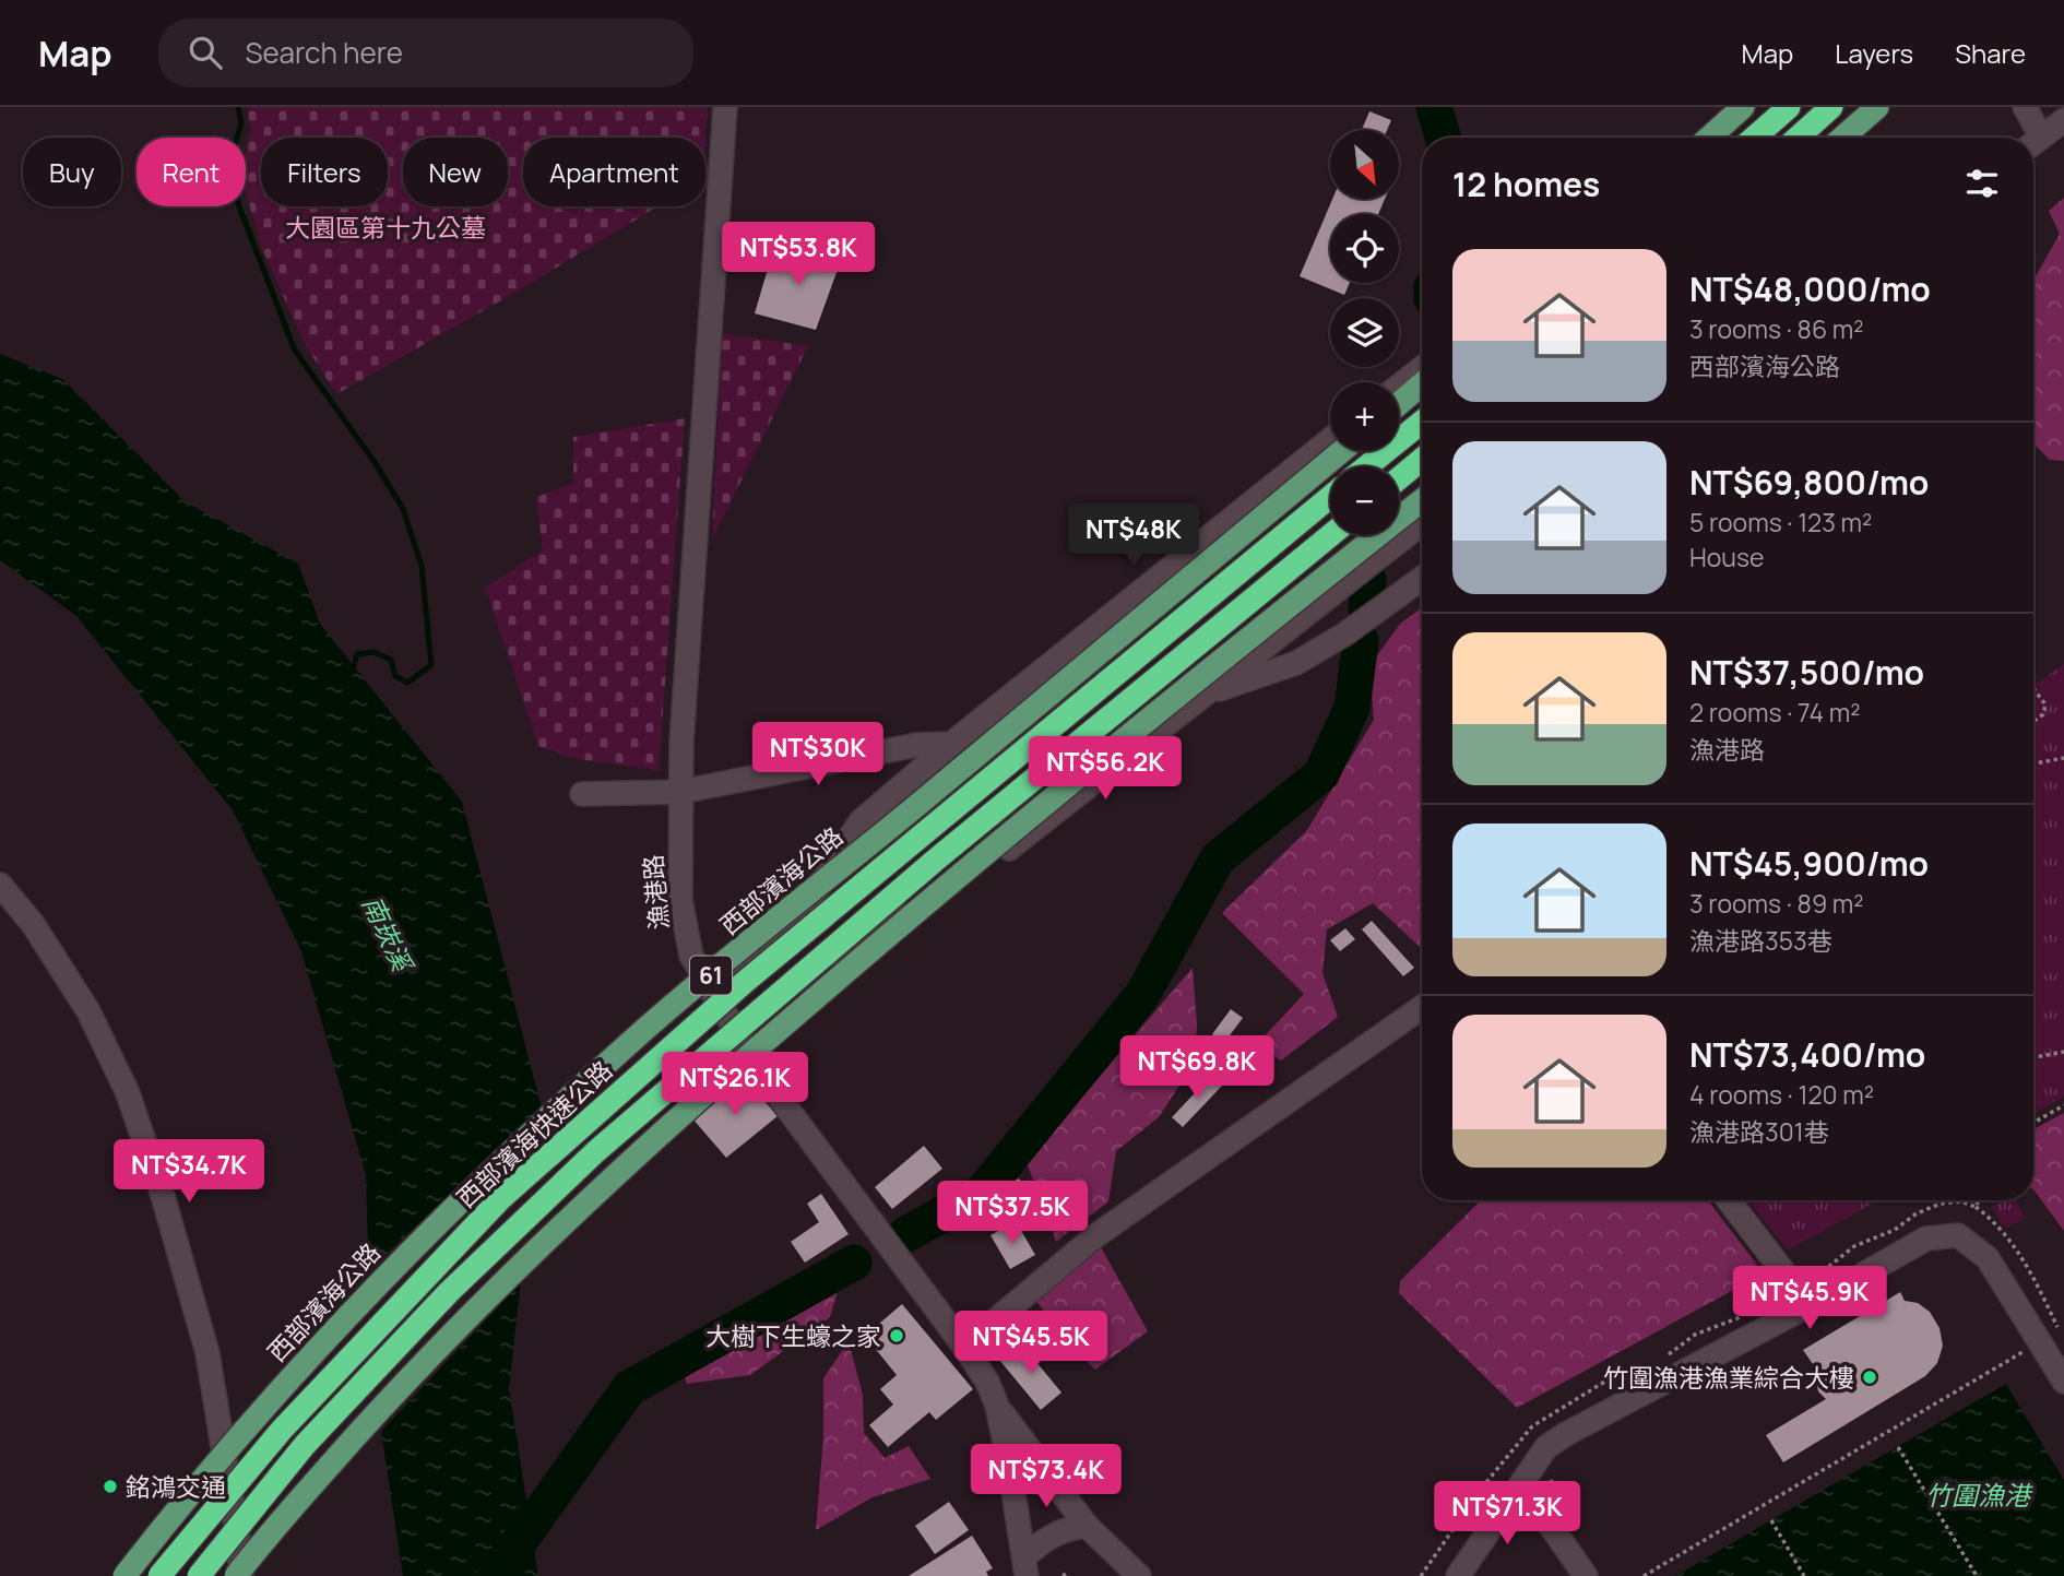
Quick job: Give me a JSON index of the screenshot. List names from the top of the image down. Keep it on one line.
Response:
{"streets":{"highway":["61","西部濱海快速公路"],"main road":["西部濱海公路"],"street":["漁港路"]},"water":["南崁溪","竹圍漁港"],"parks":["大園區第十九公墓"],"places":["大樹下生蠔之家","竹圍漁港漁業綜合大樓","銘鴻交通"],"north":"bottom right","page":{"header":"Map","search":"Search here","nav":["Map","Layers","Share"],"map_buttons":["+","−"],"chip":["Buy","Rent","Filters","New","Apartment"],"heading":"12 homes","price":["NT$53.8K","NT$48K","NT$30K","NT$56.2K","NT$69.8K","NT$26.1K","NT$34.7K","NT$37.5K","NT$45.9K","NT$45.5K","NT$73.4K","NT$71.3K"],"list":[{"name":"NT$48,000/mo","note":"3 rooms · 86 m² · 西部濱海公路"},{"name":"NT$69,800/mo","note":"5 rooms · 123 m² · House"},{"name":"NT$37,500/mo","note":"2 rooms · 74 m² · 漁港路"},{"name":"NT$45,900/mo","note":"3 rooms · 89 m² · 漁港路353巷"},{"name":"NT$73,400/mo","note":"4 rooms · 120 m² · 漁港路301巷"}]}}
